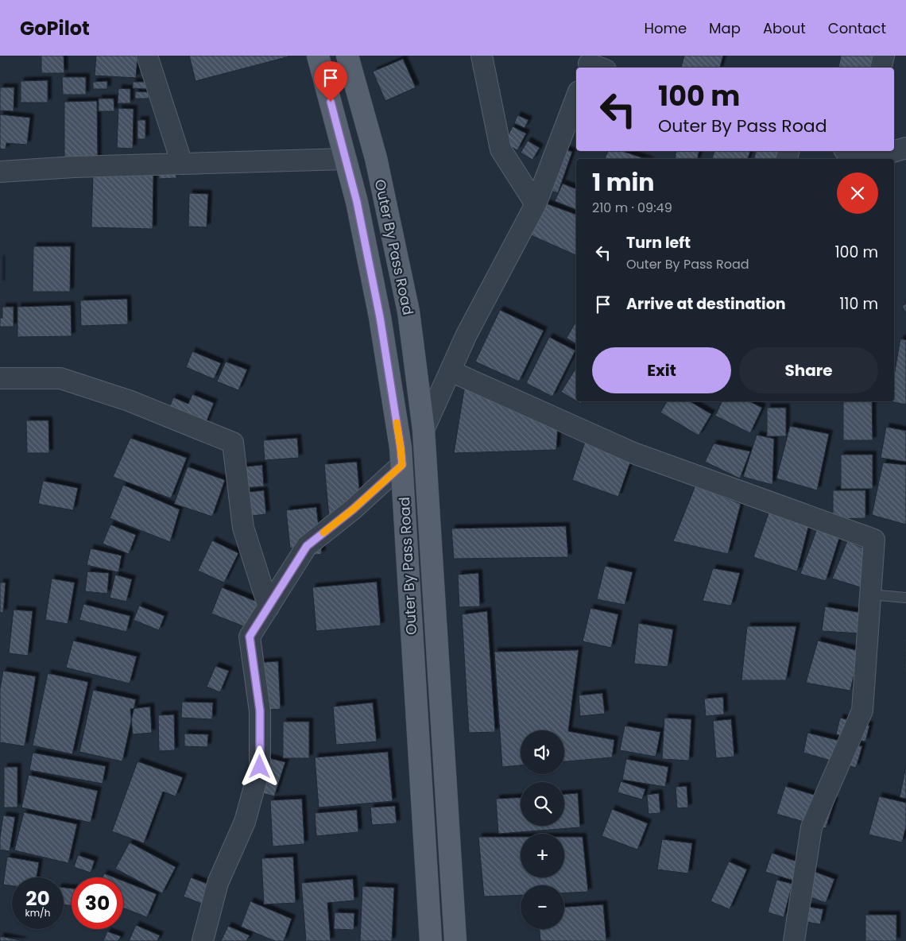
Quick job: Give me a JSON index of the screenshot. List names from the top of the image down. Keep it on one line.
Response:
{"streets":{"main road":["Outer By Pass Road"]},"page":{"header":"GoPilot","nav":["Home","Map","About","Contact"],"turn":["100 m","Outer By Pass Road"],"heading":["1 min","210 m · 09:49"],"list":[{"name":"Turn left","note":"Outer By Pass Road","value":"100 m"},{"name":"Arrive at destination","value":"110 m"}],"buttons":["Exit","Share"],"map_buttons":["+","−"],"speed":"20 km/h","limit":"30"}}
